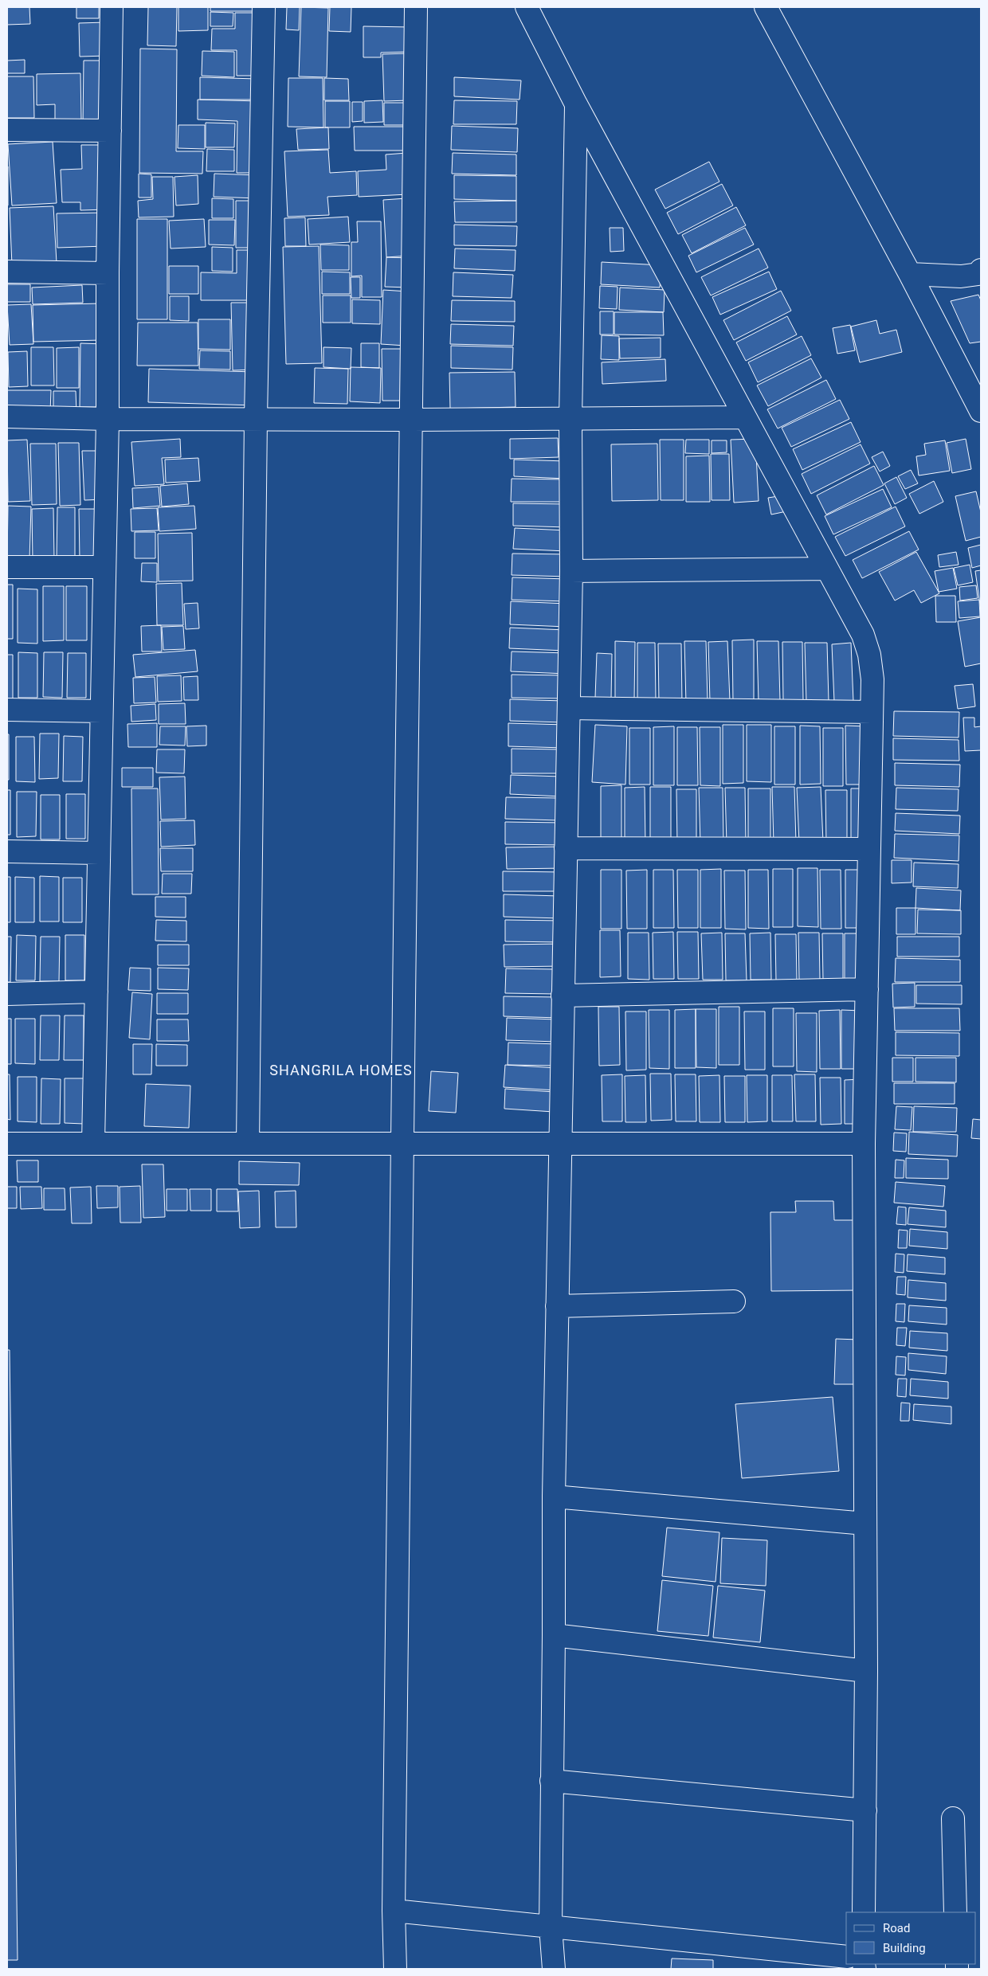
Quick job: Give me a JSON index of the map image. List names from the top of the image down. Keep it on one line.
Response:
{"districts":["SHANGRILA HOMES"],"legend":["Road","Building"]}
